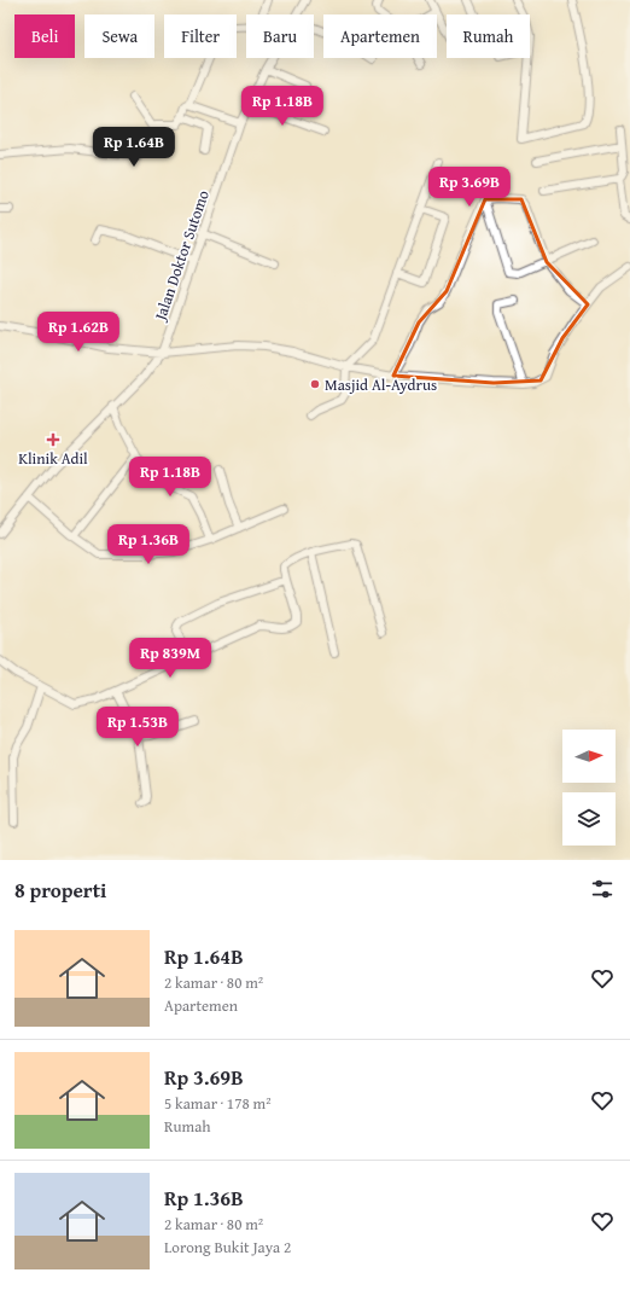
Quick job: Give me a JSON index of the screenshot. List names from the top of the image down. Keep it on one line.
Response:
{"streets":{"street":["Jalan Doktor Sutomo"]},"places":{"other":["Masjid Al-Aydrus"],"health":["Klinik Adil"]},"north":"right","page":{"chip":["Beli","Sewa","Filter","Baru","Apartemen","Rumah"],"price":["Rp 1.18B","Rp 1.64B","Rp 3.69B","Rp 1.62B","Rp 1.18B","Rp 1.36B","Rp 839M","Rp 1.53B"],"heading":"8 properti","list":[{"name":"Rp 1.64B","note":"2 kamar · 80 m² · Apartemen"},{"name":"Rp 3.69B","note":"5 kamar · 178 m² · Rumah"},{"name":"Rp 1.36B","note":"2 kamar · 80 m² · Lorong Bukit Jaya 2"}]}}
